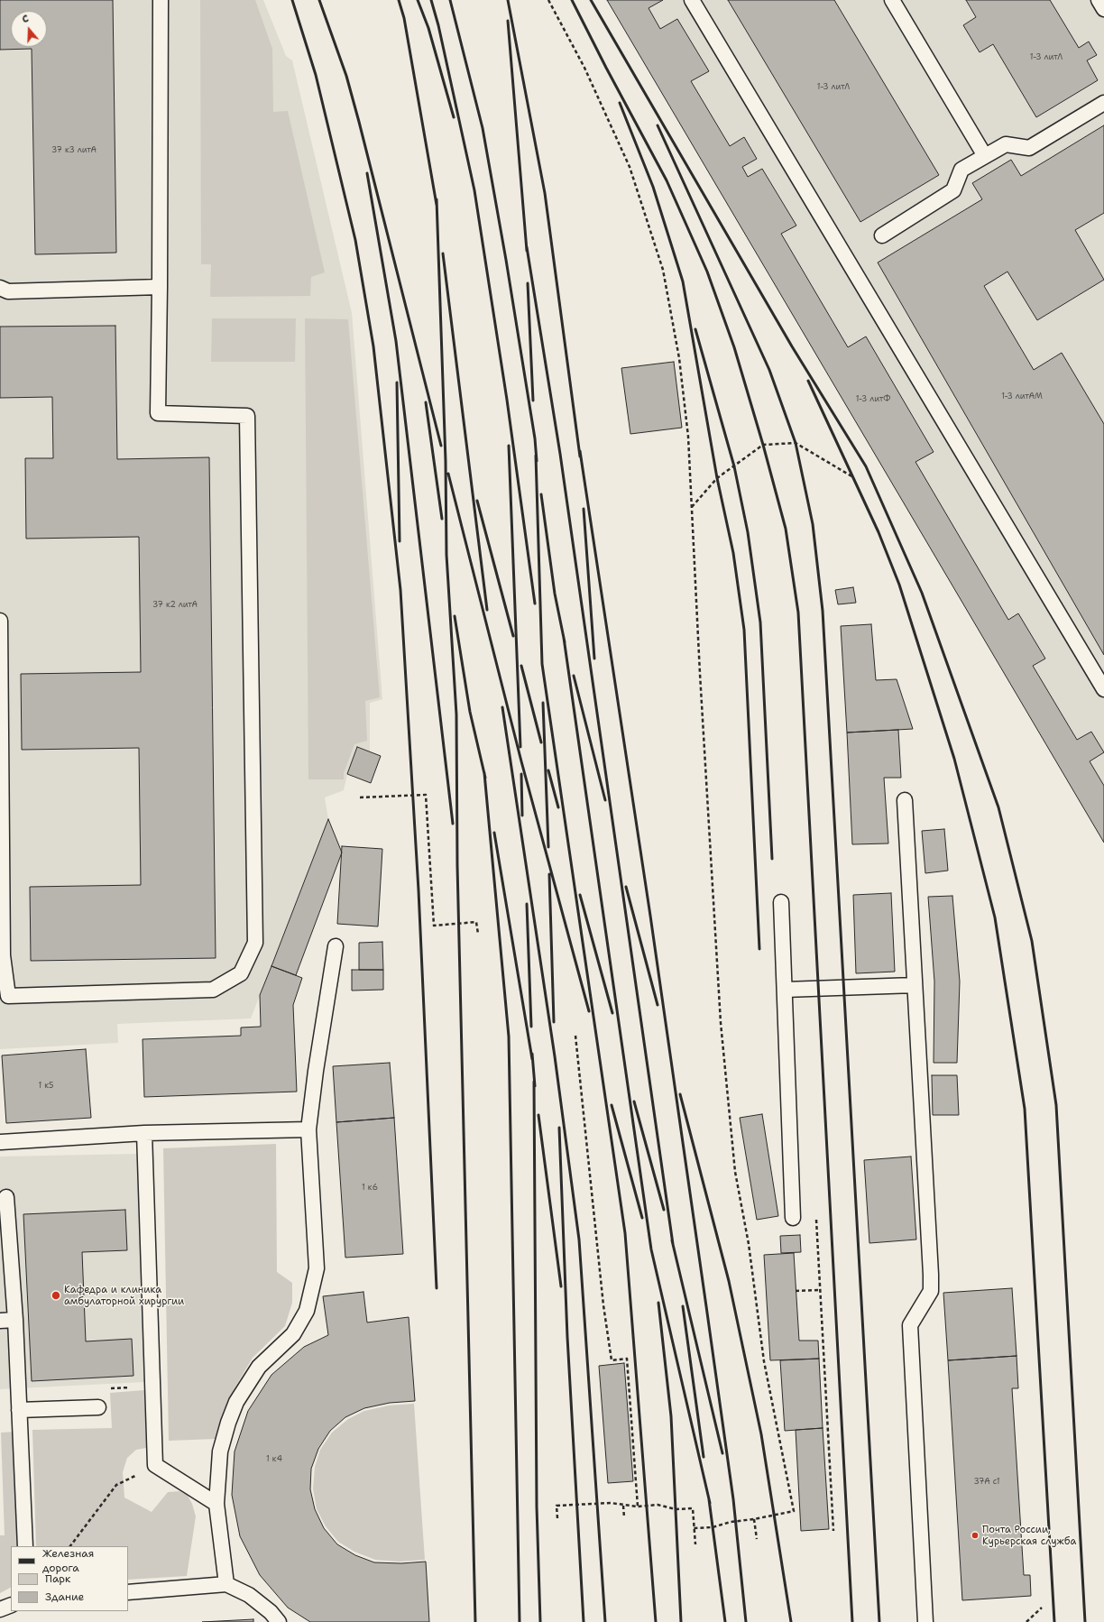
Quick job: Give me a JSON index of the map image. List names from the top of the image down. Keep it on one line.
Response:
{"places":["Кафедра и клиника амбулаторной хирургии","Почта России, Курьерская служба"],"house_numbers":["1-3 литЛ","1-3 литЛ","37 к3 литА","1-3 литАМ","1-3 литФ","37 к2 литА","1 к5","1 к6","1 к4","37А с1"],"legend":["Железная дорога","Парк","Здание"],"north":"top"}
